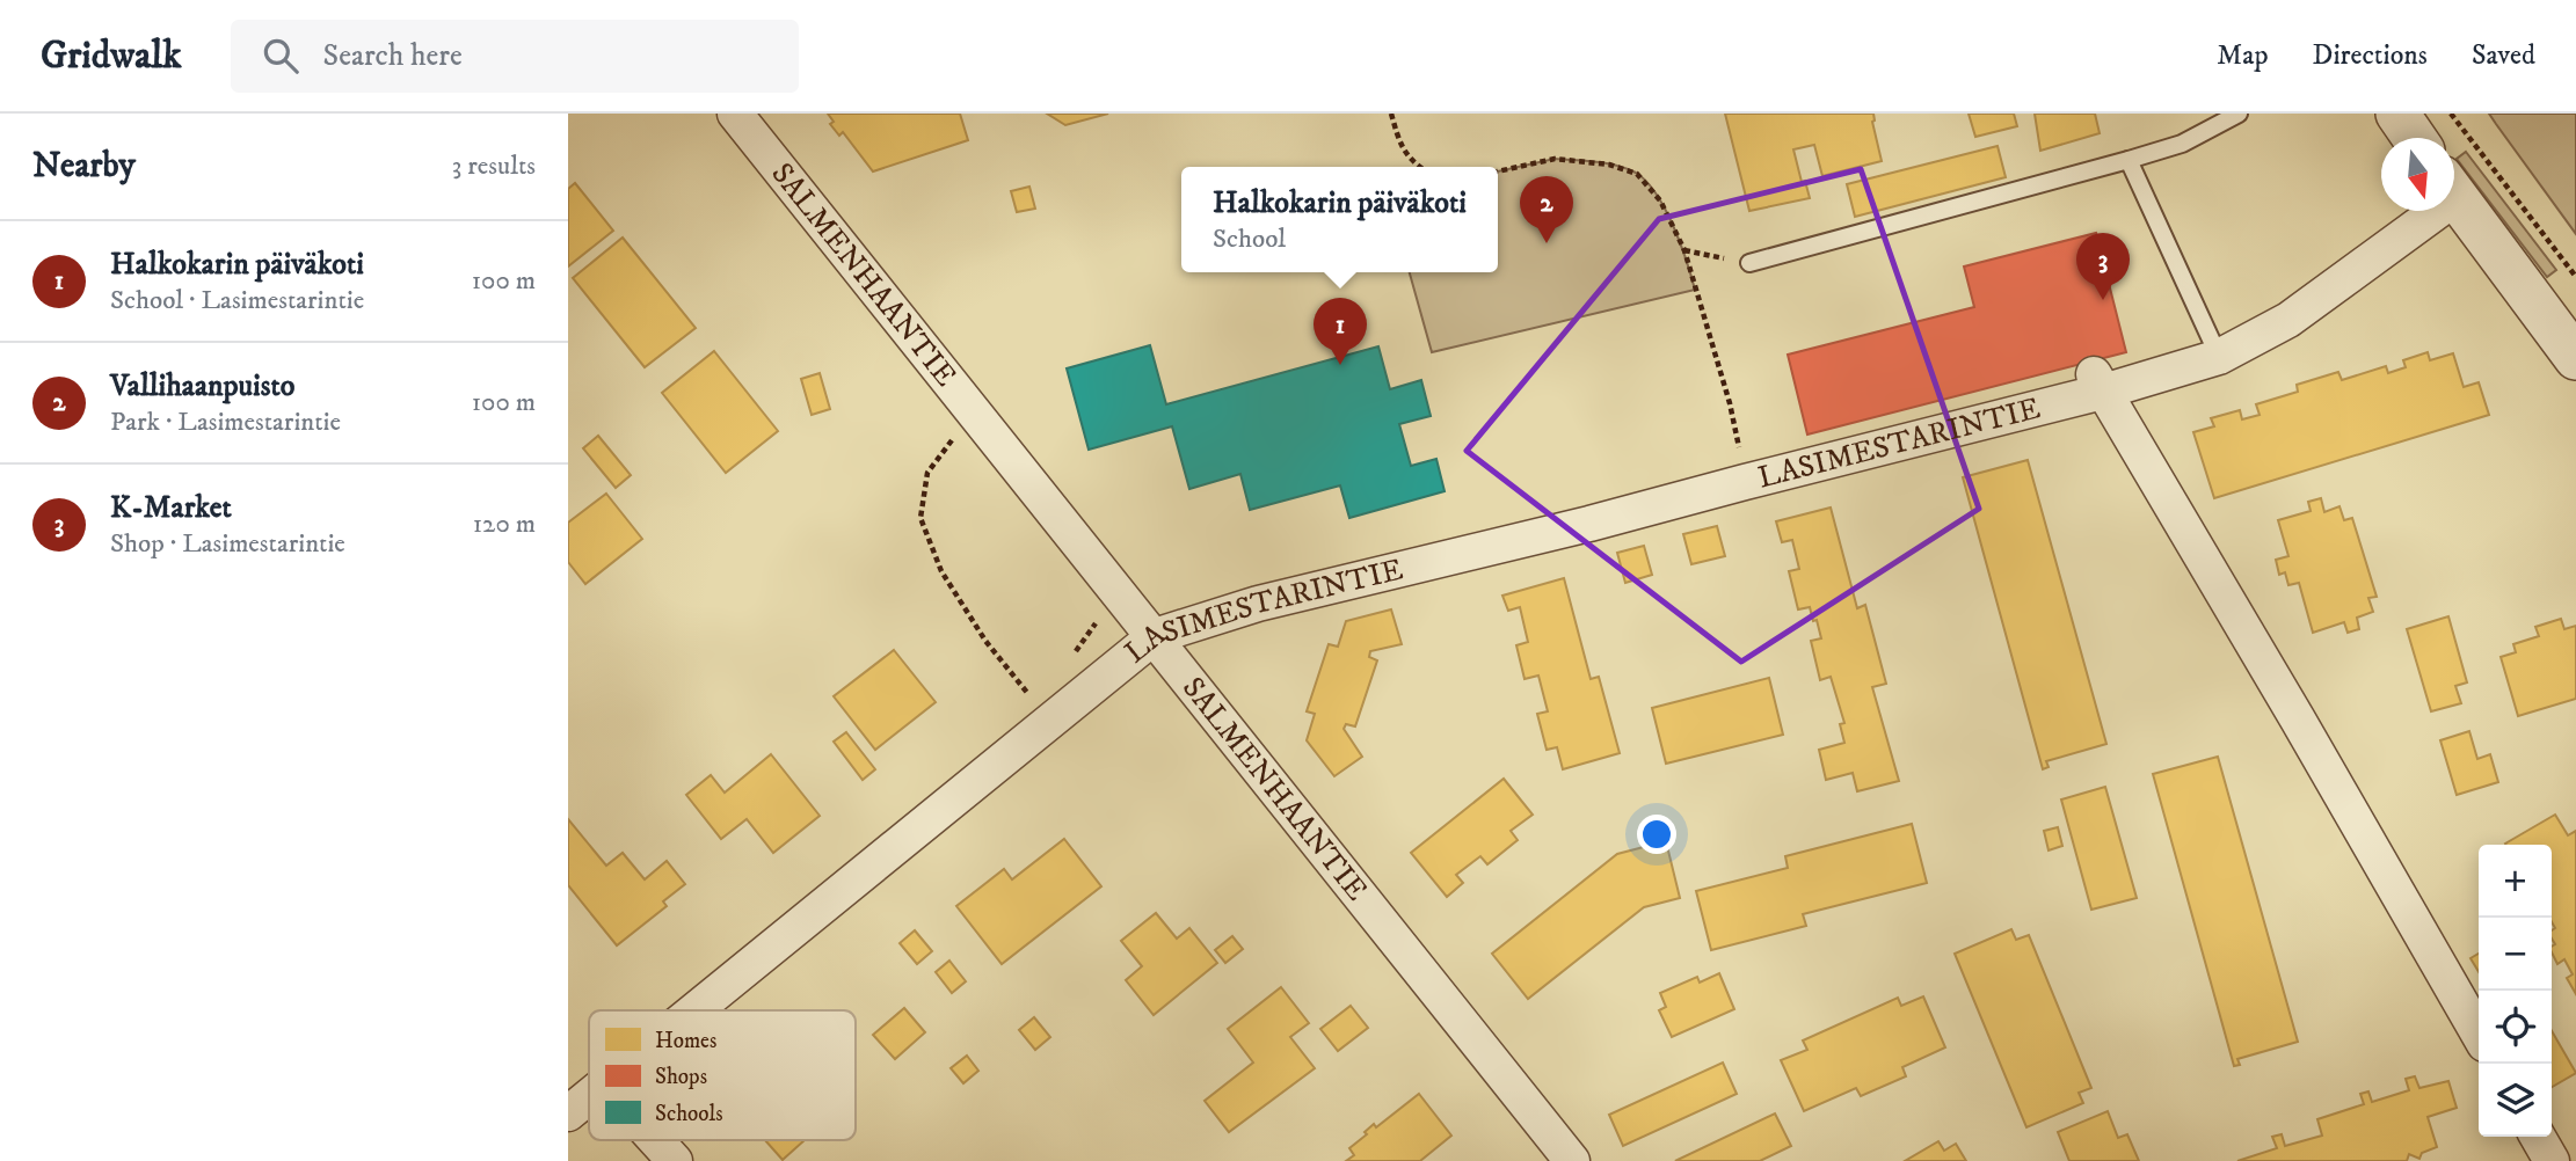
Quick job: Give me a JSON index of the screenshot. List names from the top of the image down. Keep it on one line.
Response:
{"streets":{"street":["SALMENHAANTIE","LASIMESTARINTIE"]},"crossings":[["SALMENHAANTIE","LASIMESTARINTIE"]],"legend":["Homes","Shops","Schools"],"north":"bottom","page":{"header":"Gridwalk","search":"Search here","nav":["Map","Directions","Saved"],"heading":["Nearby","3 results"],"popup":["Halkokarin päiväkoti","School"],"pins":["2","3","1"],"list":[{"mark":"1","name":"Halkokarin päiväkoti","note":"School · Lasimestarintie","value":"100 m"},{"mark":"2","name":"Vallihaanpuisto","note":"Park · Lasimestarintie","value":"100 m"},{"mark":"3","name":"K-Market","note":"Shop · Lasimestarintie","value":"120 m"}],"map_buttons":["+","−"]}}
